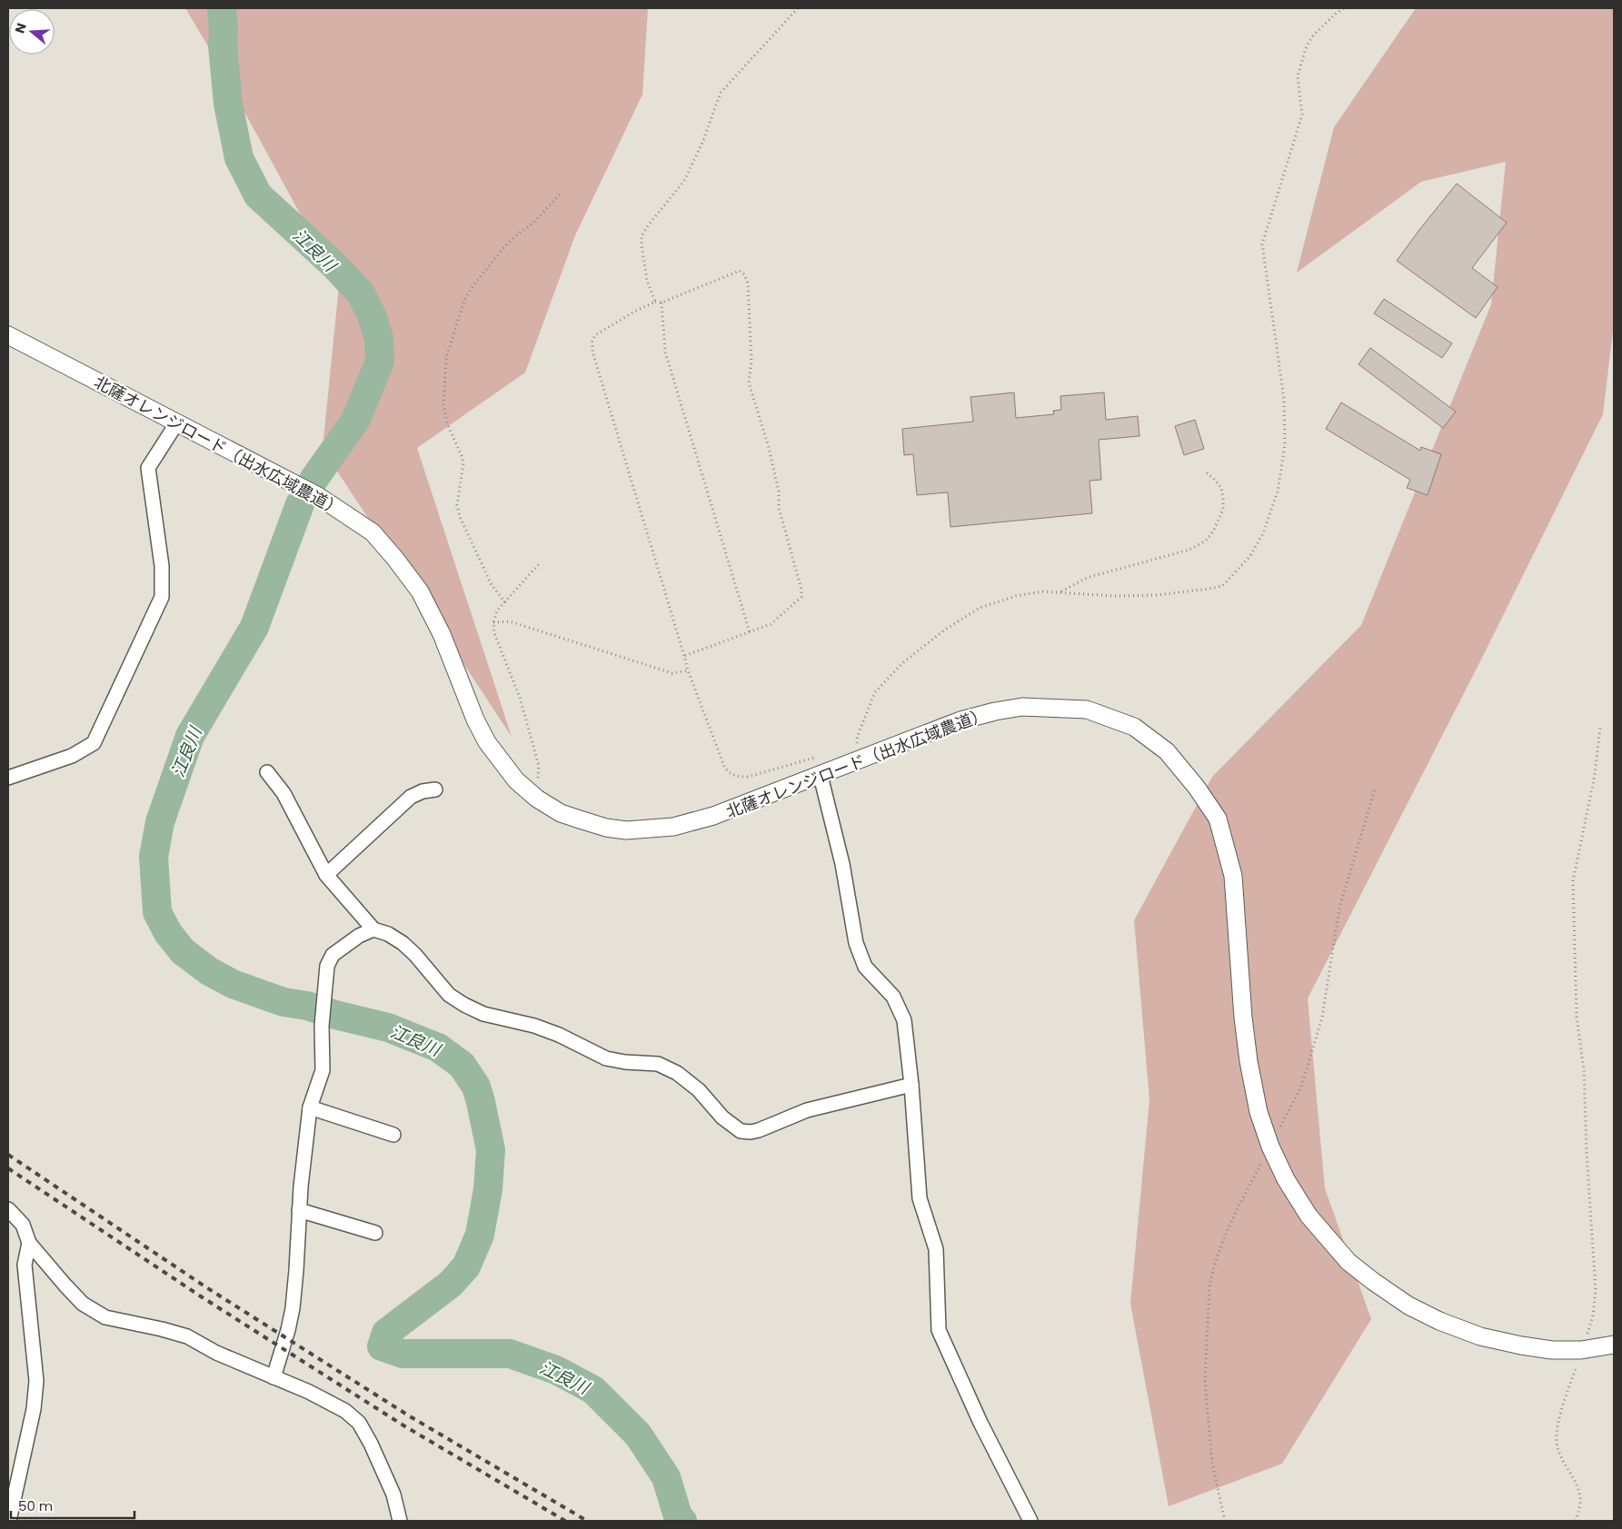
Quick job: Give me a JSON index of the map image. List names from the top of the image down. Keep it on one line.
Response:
{"streets":{"street":["北薩オレンジロード（出水広域農道）"]},"water":["江良川"],"scale_bar":"50 m","north":"left"}
